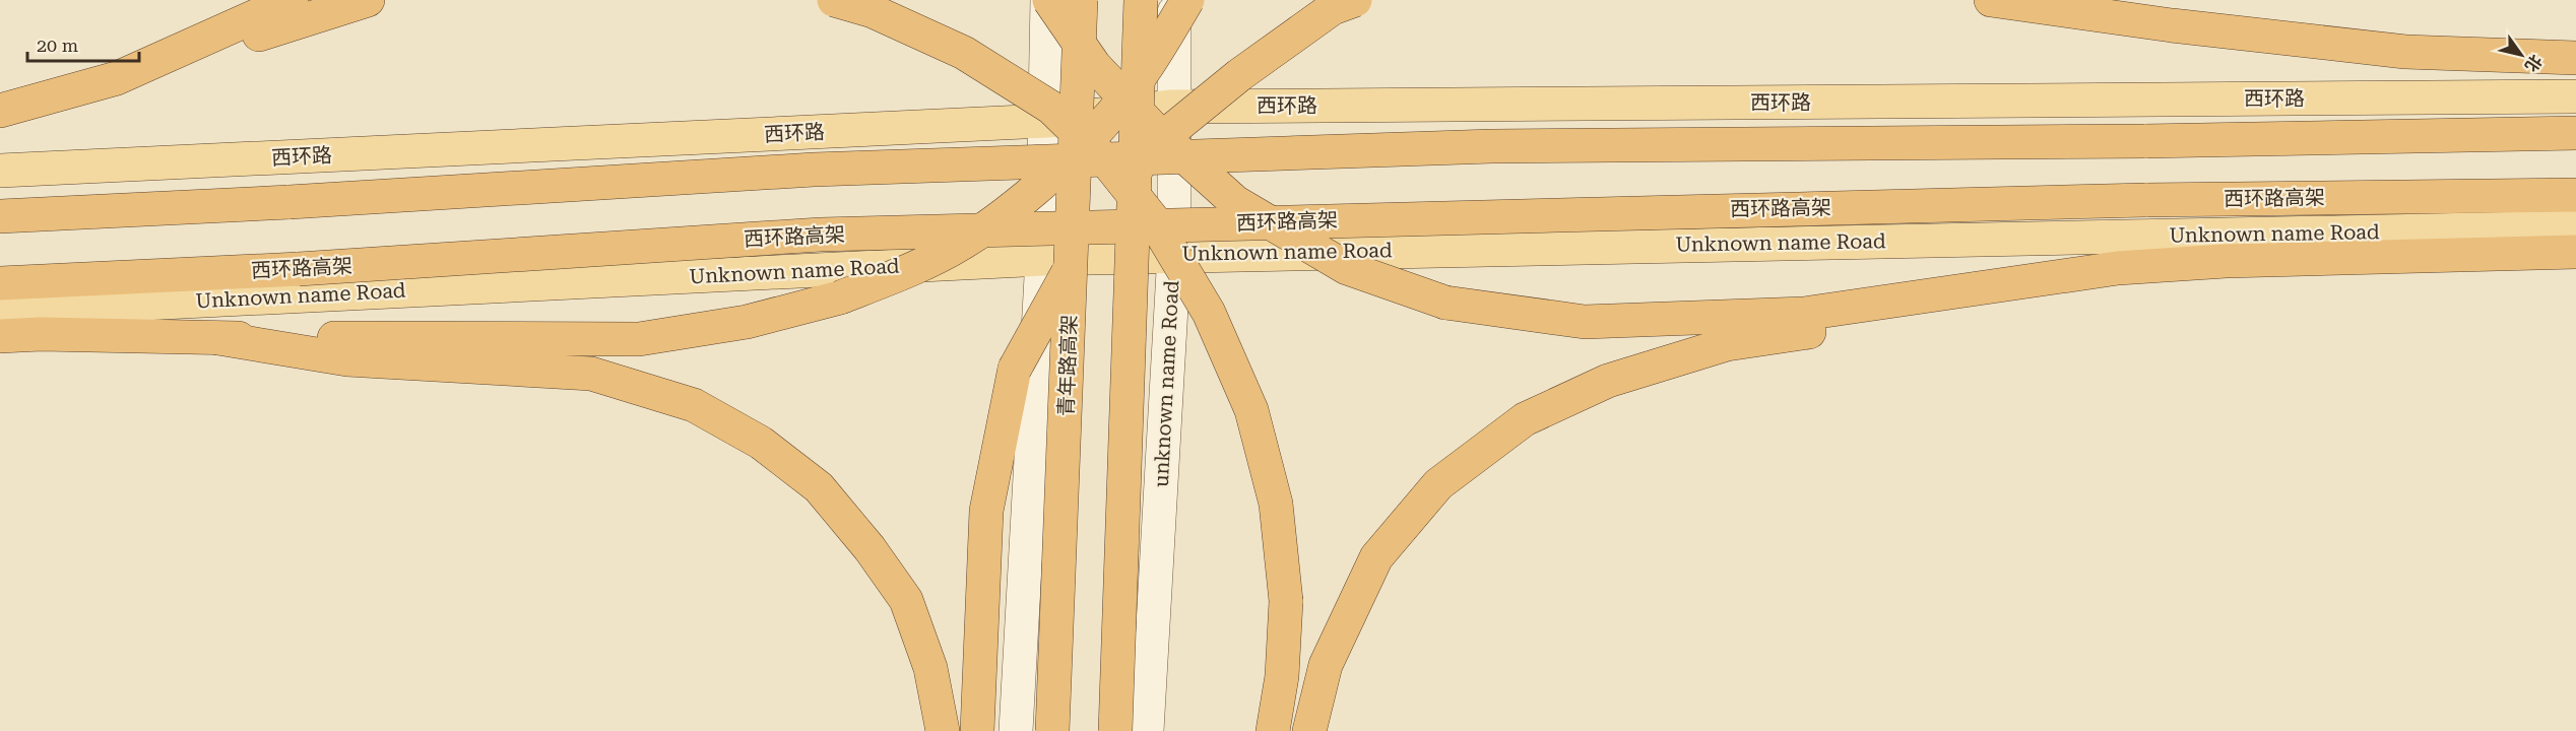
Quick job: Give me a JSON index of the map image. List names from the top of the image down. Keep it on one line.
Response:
{"streets":{"highway":["西环路高架","青年路高架"],"main road":["西环路","Unknown name Road","unknown name Road"]},"crossings":[["西环路","unknown name Road"],["Unknown name Road","unknown name Road"]],"scale_bar":"20 m","north":"bottom right"}
